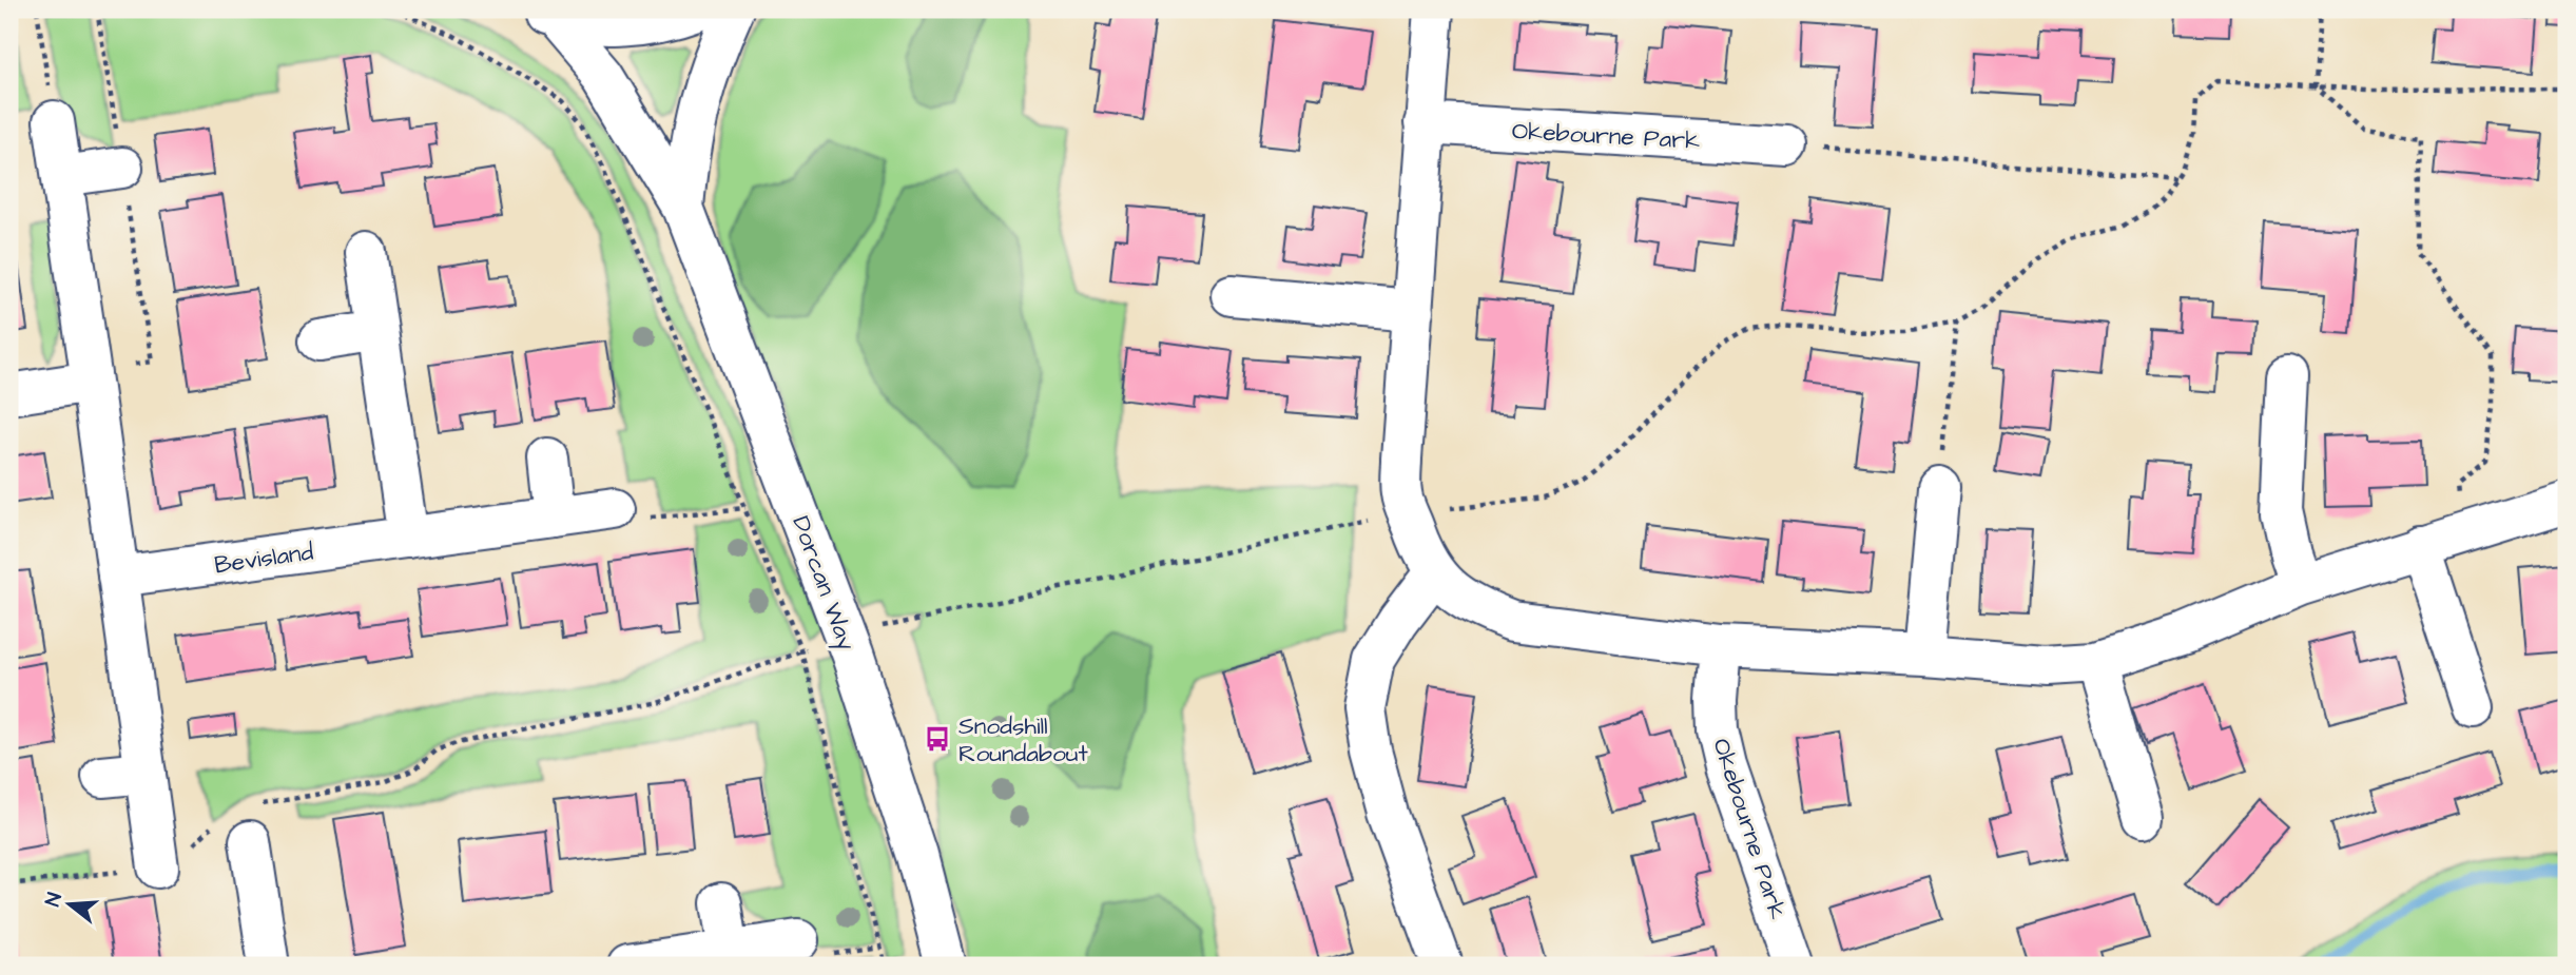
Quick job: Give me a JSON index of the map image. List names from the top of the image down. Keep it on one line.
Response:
{"streets":{"street":["Okebourne Park","Bevisland","Dorcan Way"]},"places":{"bus stop":["Snodshill Roundabout"]},"north":"left"}
